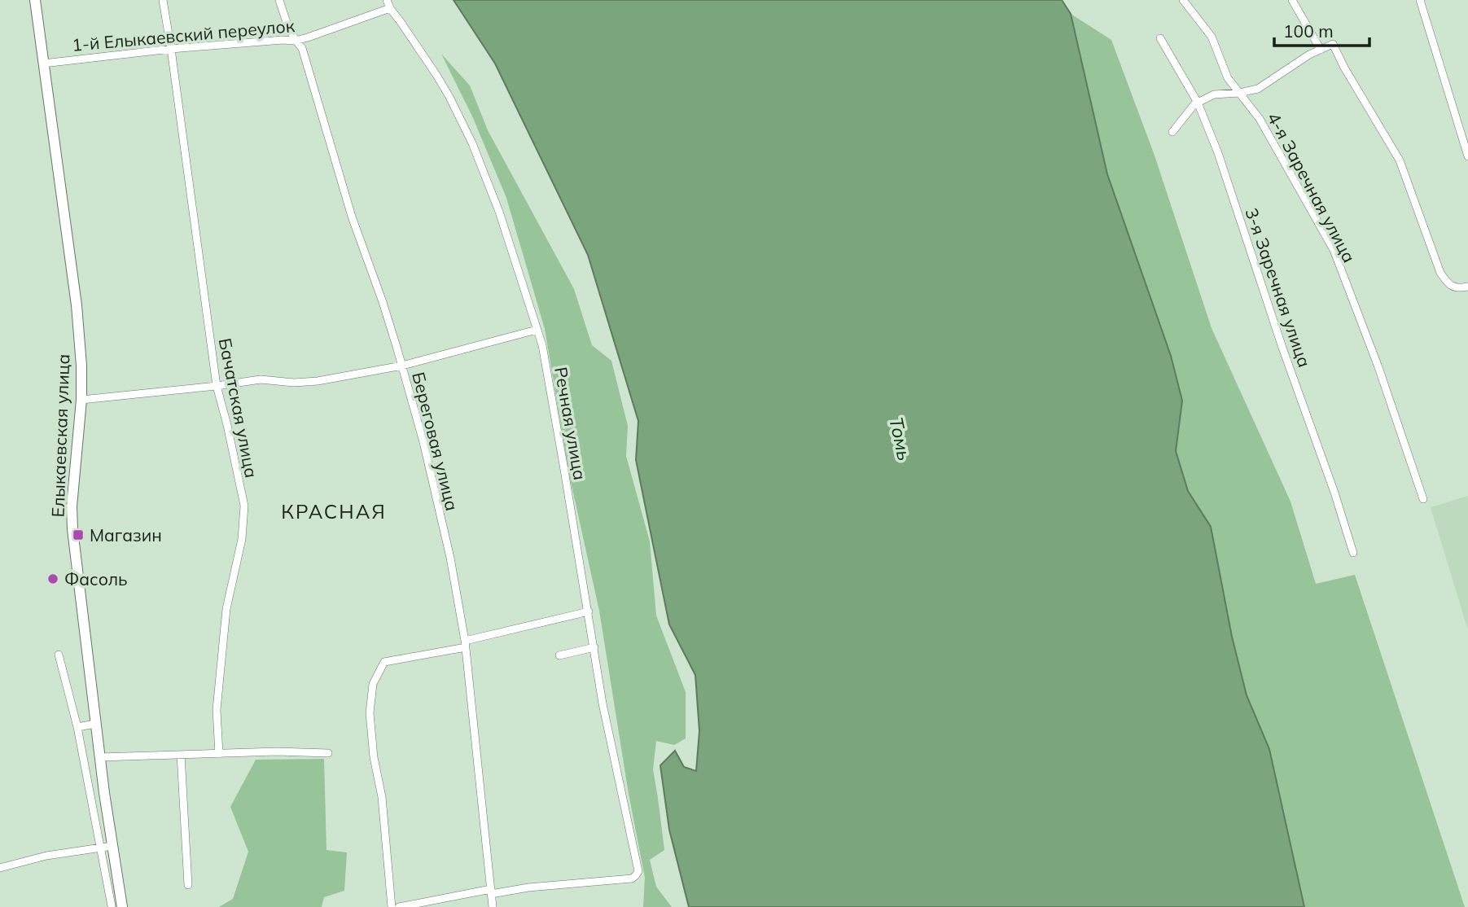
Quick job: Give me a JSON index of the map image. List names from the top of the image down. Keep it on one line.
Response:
{"streets":{"street":["1-й Елыкаевский переулок","4-я Заречная улица","3-я Заречная улица","Бачатская улица","Речная улица","Елыкаевская улица","Береговая улица"]},"crossings":[["1-й Елыкаевский переулок","Бачатская улица"],["1-й Елыкаевский переулок","Речная улица"],["1-й Елыкаевский переулок","Елыкаевская улица"],["1-й Елыкаевский переулок","Береговая улица"],["Речная улица","Береговая улица"]],"districts":["КРАСНАЯ"],"water":["Томь"],"places":{"transit":["Магазин"],"other":["Фасоль"]},"scale_bar":"100 m"}
